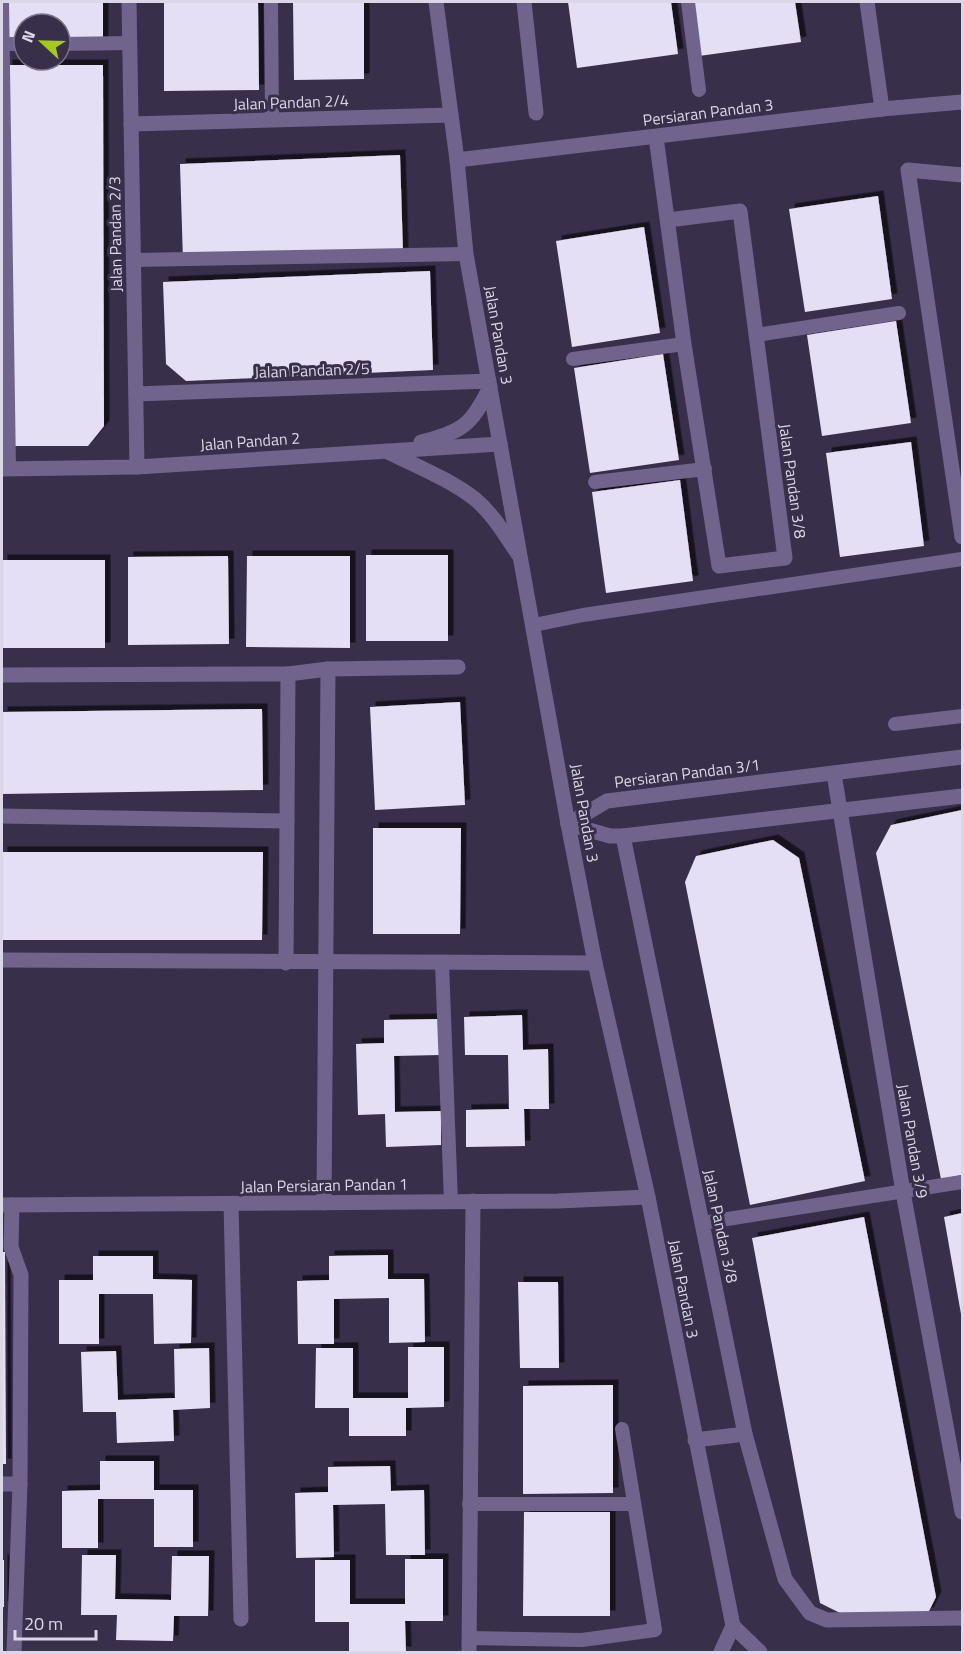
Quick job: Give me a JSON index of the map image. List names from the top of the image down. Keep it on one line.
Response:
{"streets":{"street":["Jalan Pandan 2/4","Persiaran Pandan 3","Jalan Pandan 2/3","Jalan Pandan 3","Jalan Pandan 2/5","Jalan Pandan 2","Jalan Pandan 3/8","Persiaran Pandan 3/1","Jalan Pandan 3/9","Jalan Persiaran Pandan 1"]},"crossings":[["Jalan Pandan 2/4","Jalan Pandan 2/3"],["Jalan Pandan 2/4","Jalan Pandan 3"],["Persiaran Pandan 3","Jalan Pandan 3"],["Persiaran Pandan 3","Jalan Pandan 3/8"],["Jalan Pandan 2/3","Jalan Pandan 2/5"],["Jalan Pandan 2/3","Jalan Pandan 2"],["Jalan Pandan 3","Jalan Pandan 2/5"],["Jalan Pandan 3","Jalan Pandan 2"],["Jalan Pandan 3","Persiaran Pandan 3/1"],["Jalan Pandan 3","Jalan Persiaran Pandan 1"],["Persiaran Pandan 3/1","Jalan Pandan 3/9"]],"scale_bar":"20 m","north":"left"}
